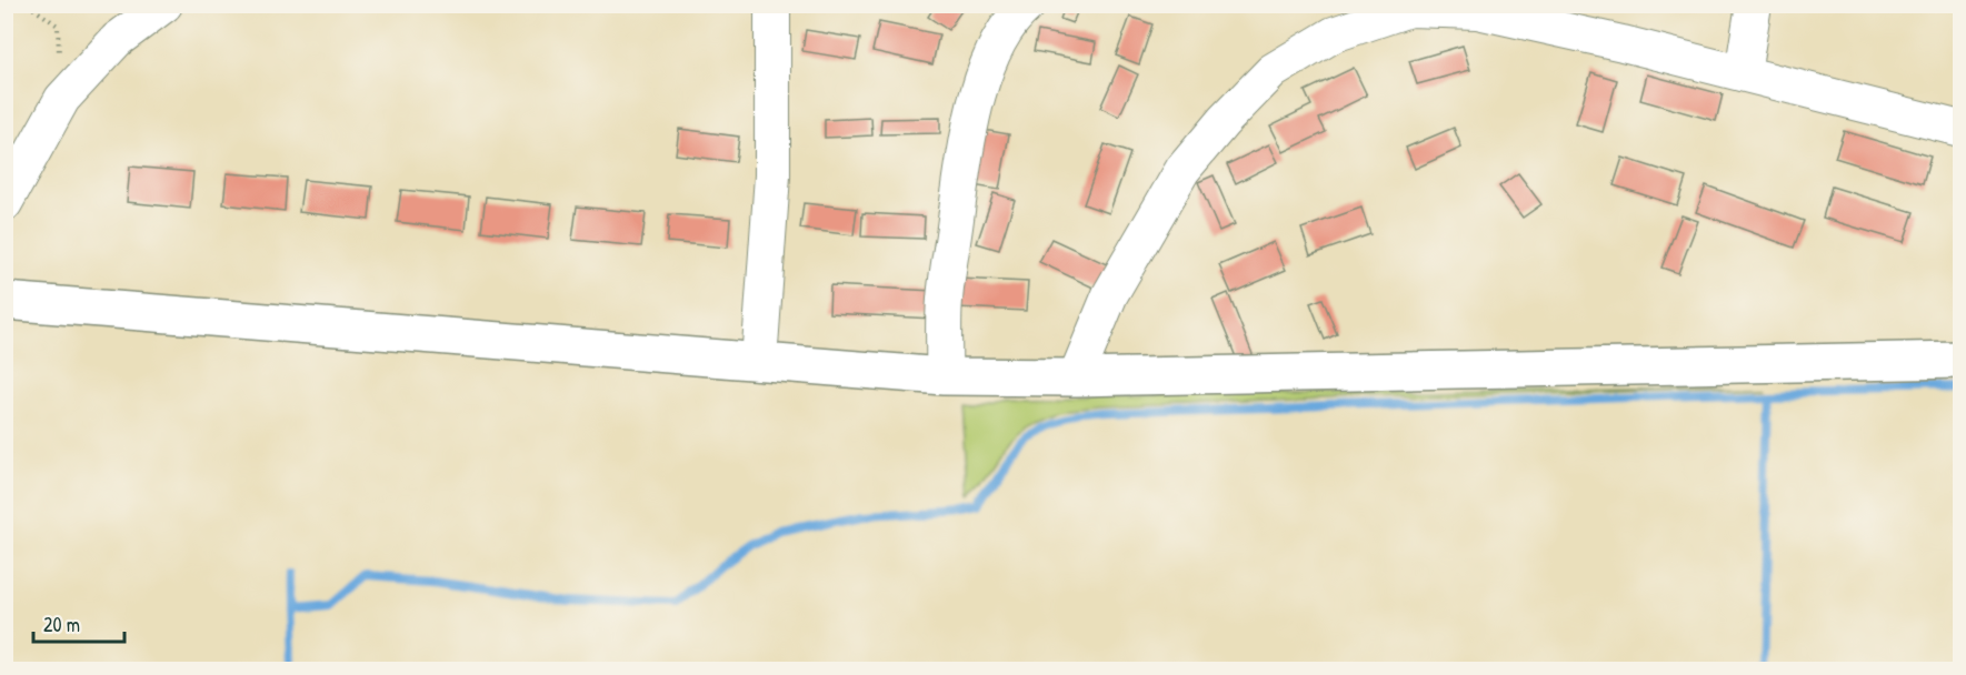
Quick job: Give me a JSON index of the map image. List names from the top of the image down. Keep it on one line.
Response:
{"scale_bar":"20 m"}
